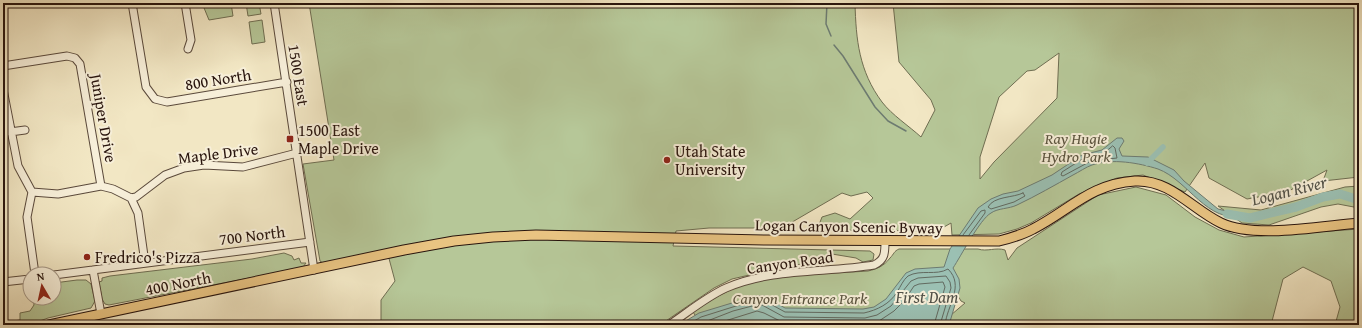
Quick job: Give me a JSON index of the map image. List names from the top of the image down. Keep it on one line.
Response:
{"streets":{"main road":["Logan Canyon Scenic Byway","400 North"],"street":["1500 East","800 North","Juniper Drive","Maple Drive","700 North","Canyon Road"]},"crossings":[["1500 East","800 North"],["1500 East","Maple Drive"],["1500 East","Logan Canyon Scenic Byway"],["1500 East","700 North"],["1500 East","400 North"],["Logan Canyon Scenic Byway","Canyon Road"],["Logan Canyon Scenic Byway","400 North"]],"water":["Logan River","First Dam"],"parks":["Ray Hugie Hydro Park","Canyon Entrance Park"],"places":{"transit":["1500 East Maple Drive"],"other":["Utah State University","Fredrico's Pizza"]},"north":"top"}
